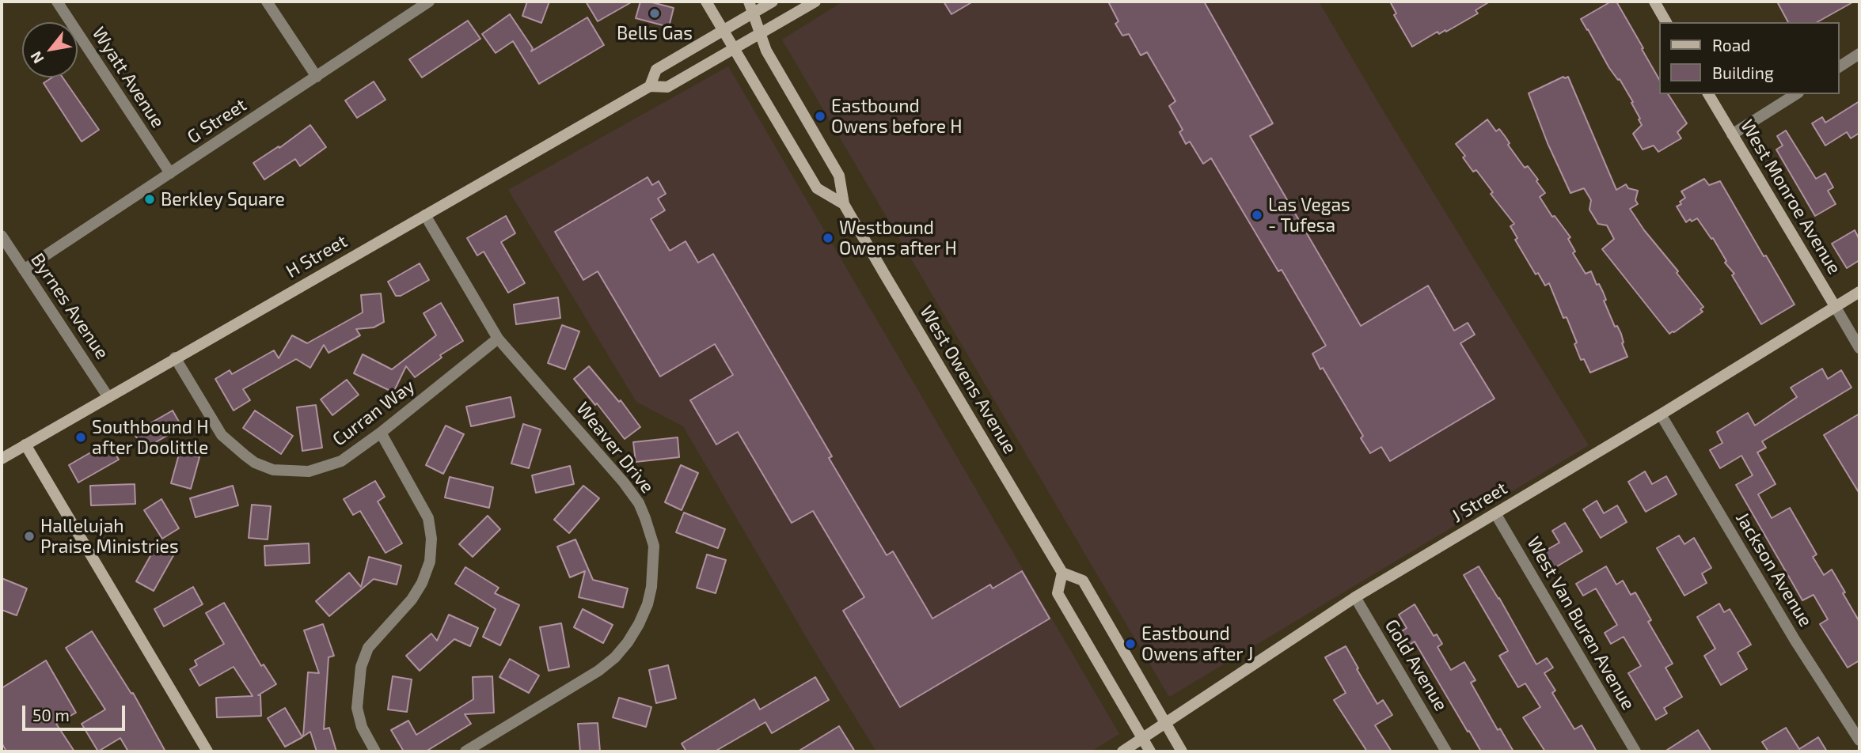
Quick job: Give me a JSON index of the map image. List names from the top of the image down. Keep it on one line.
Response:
{"streets":{"street":["Wyatt Avenue","G Street","West Monroe Avenue","H Street","Byrnes Avenue","West Owens Avenue","Curran Way","Weaver Drive","J Street","Jackson Avenue","West Van Buren Avenue","Gold Avenue"]},"crossings":[["Wyatt Avenue","G Street"],["G Street","Byrnes Avenue"],["West Monroe Avenue","J Street"],["H Street","Byrnes Avenue"],["H Street","West Owens Avenue"],["H Street","Curran Way"],["H Street","Weaver Drive"],["Curran Way","Weaver Drive"],["J Street","Jackson Avenue"],["J Street","West Van Buren Avenue"],["J Street","Gold Avenue"]],"places":["Bells Gas","Eastbound Owens before H","Berkley Square","Las Vegas - Tufesa","Westbound Owens after H","Southbound H after Doolittle","Hallelujah Praise Ministries","Eastbound Owens after J"],"legend":["Road","Building"],"scale_bar":"50 m","north":"bottom left"}
